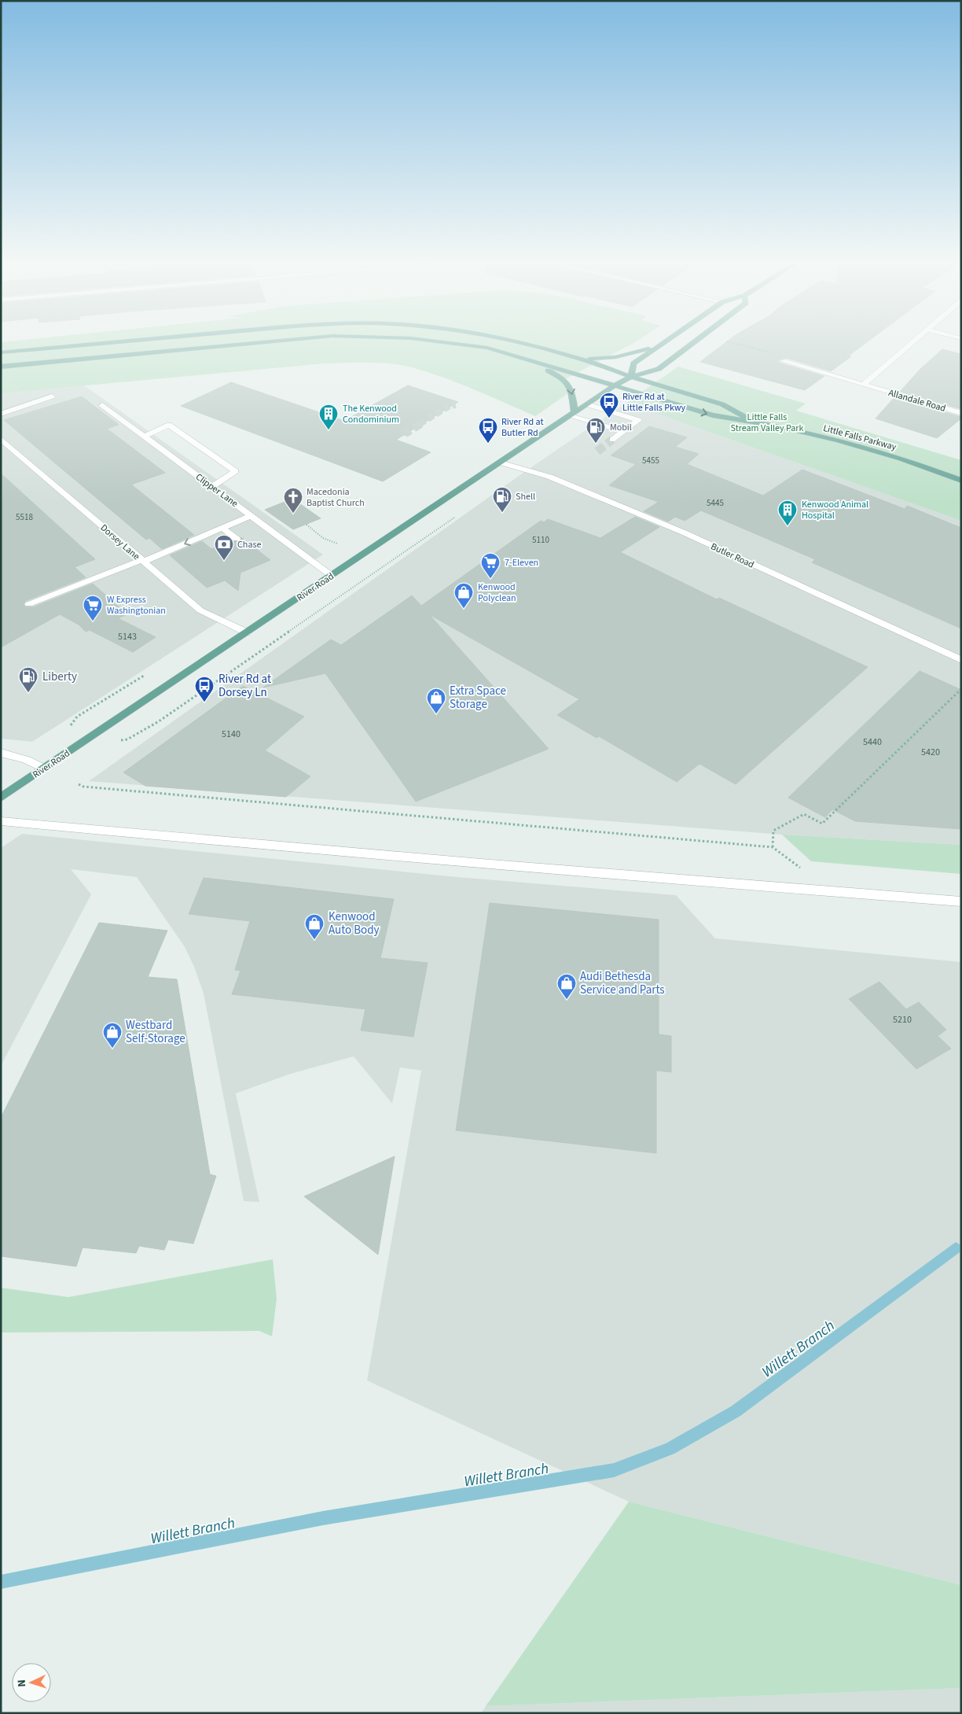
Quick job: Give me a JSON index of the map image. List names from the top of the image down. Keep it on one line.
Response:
{"streets":{"main road":["Little Falls Parkway","River Road"],"street":["Allandale Road","Clipper Lane","Dorsey Lane","Butler Road"]},"crossings":[["Little Falls Parkway","River Road"],["Clipper Lane","River Road"],["Dorsey Lane","River Road"],["Butler Road","River Road"]],"water":["Willett Branch"],"parks":["Little Falls Stream Valley Park"],"places":{"bus stop":["River Rd at Little Falls Pkwy","River Rd at Butler Rd","River Rd at Dorsey Ln"],"building":["The Kenwood Condominium","Kenwood Animal Hospital"],"fuel station":["Mobil","Shell","Liberty"],"church":["Macedonia Baptist Church"],"bank":["Chase"],"supermarket":["7-Eleven","W Express Washingtonian"],"shop":["Kenwood Polyclean","Extra Space Storage","Kenwood Auto Body","Audi Bethesda Service and Parts","Westbard Self-Storage"]},"house_numbers":["5455","5445","5518","5110","5143","5140","5440","5420","5210"],"north":"left"}
